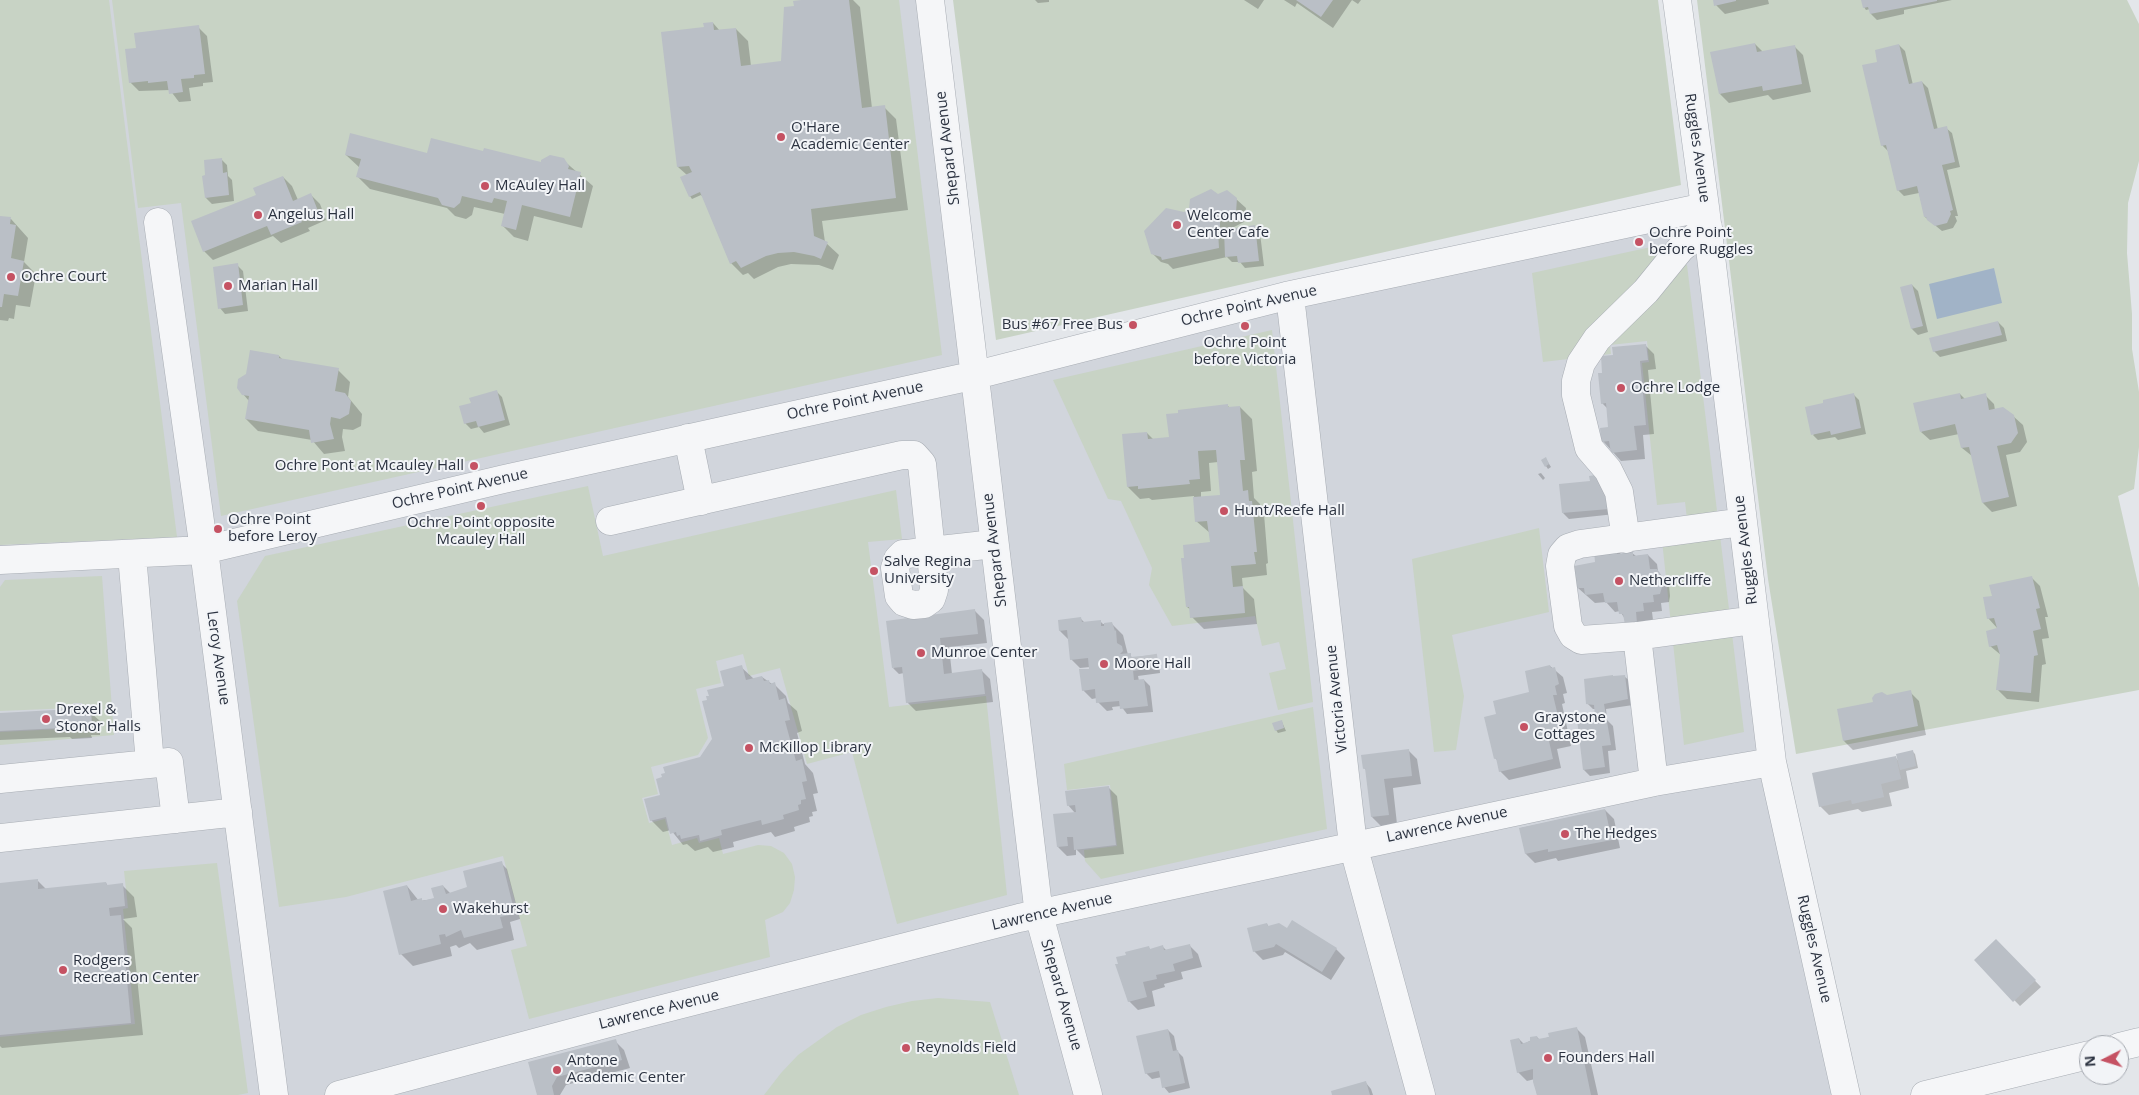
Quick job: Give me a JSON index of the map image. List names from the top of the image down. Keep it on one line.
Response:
{"streets":{"street":["Shepard Avenue","Ruggles Avenue","Ochre Point Avenue","Leroy Avenue","Victoria Avenue","Lawrence Avenue"]},"crossings":[["Shepard Avenue","Ochre Point Avenue"],["Shepard Avenue","Lawrence Avenue"],["Ruggles Avenue","Ochre Point Avenue"],["Ruggles Avenue","Lawrence Avenue"],["Ochre Point Avenue","Leroy Avenue"],["Ochre Point Avenue","Victoria Avenue"],["Victoria Avenue","Lawrence Avenue"]],"places":["O'Hare Academic Center","McAuley Hall","Angelus Hall","Welcome Center Cafe","Ochre Point before Ruggles","Ochre Court","Marian Hall","Bus #67 Free Bus","Ochre Point before Victoria","Ochre Lodge","Ochre Pont at Mcauley Hall","Ochre Point opposite Mcauley Hall","Hunt/Reefe Hall","Ochre Point before Leroy","Salve Regina University","Nethercliffe","Munroe Center","Moore Hall","Drexel & Stonor Halls","Graystone Cottages","McKillop Library","The Hedges","Wakehurst","Rodgers Recreation Center","Reynolds Field","Founders Hall","Antone Academic Center"],"north":"left"}
